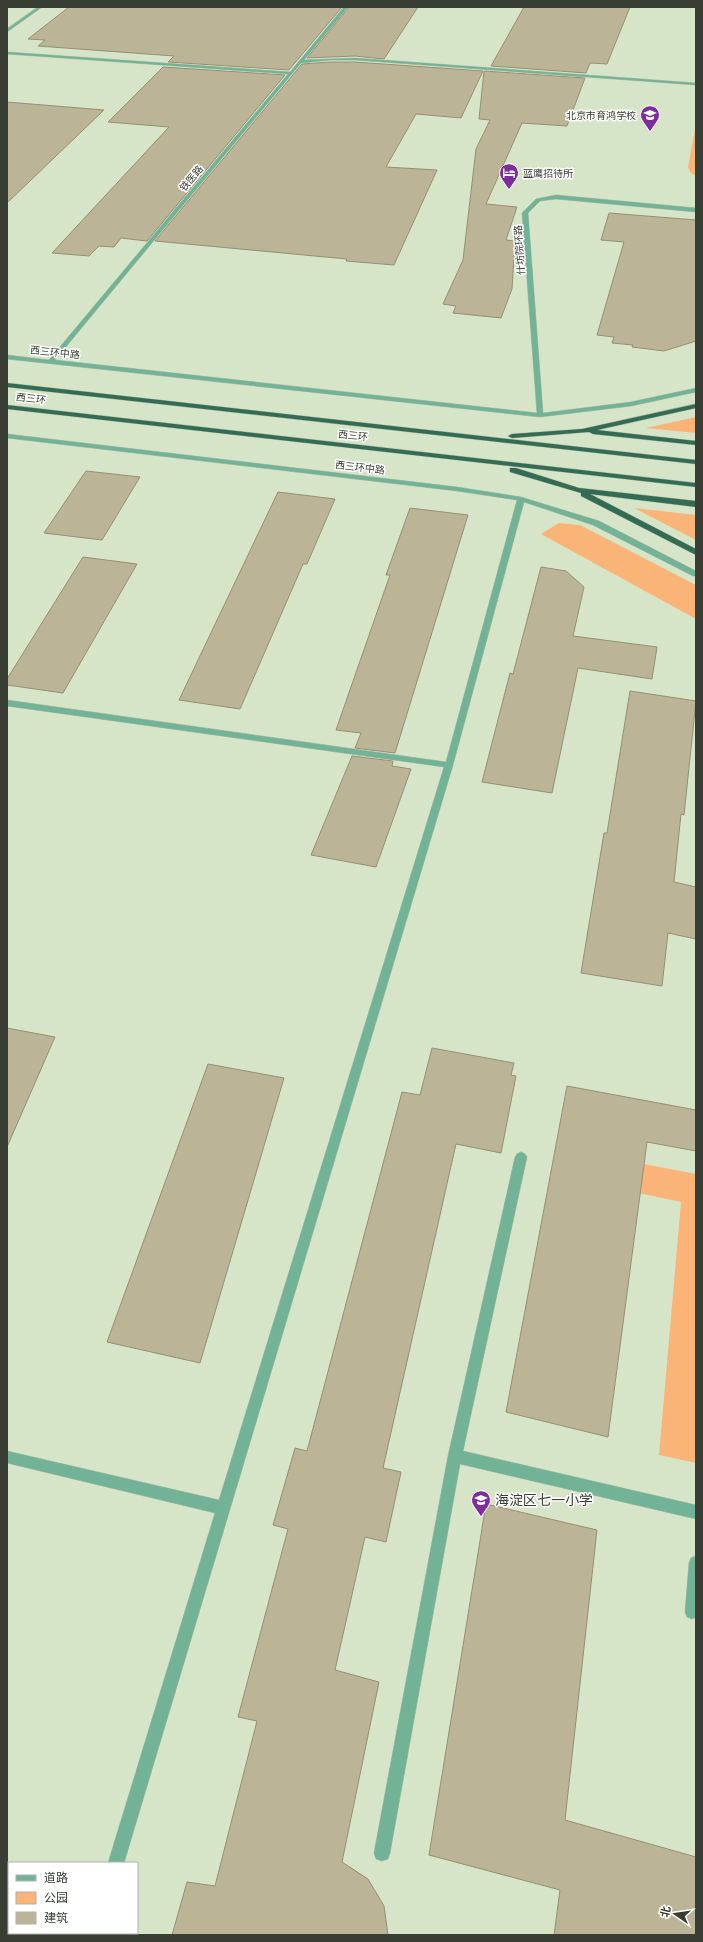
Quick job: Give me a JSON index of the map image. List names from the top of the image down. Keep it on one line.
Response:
{"streets":{"highway":["西三环"],"street":["铁医路","什坊院环路","西三环中路"]},"crossings":[["铁医路","西三环中路"],["什坊院环路","西三环中路"]],"places":{"school or university":["北京市育鸿学校","海淀区七一小学"],"hotel":["蓝鹰招待所"]},"legend":["道路","公园","建筑"],"north":"left"}
